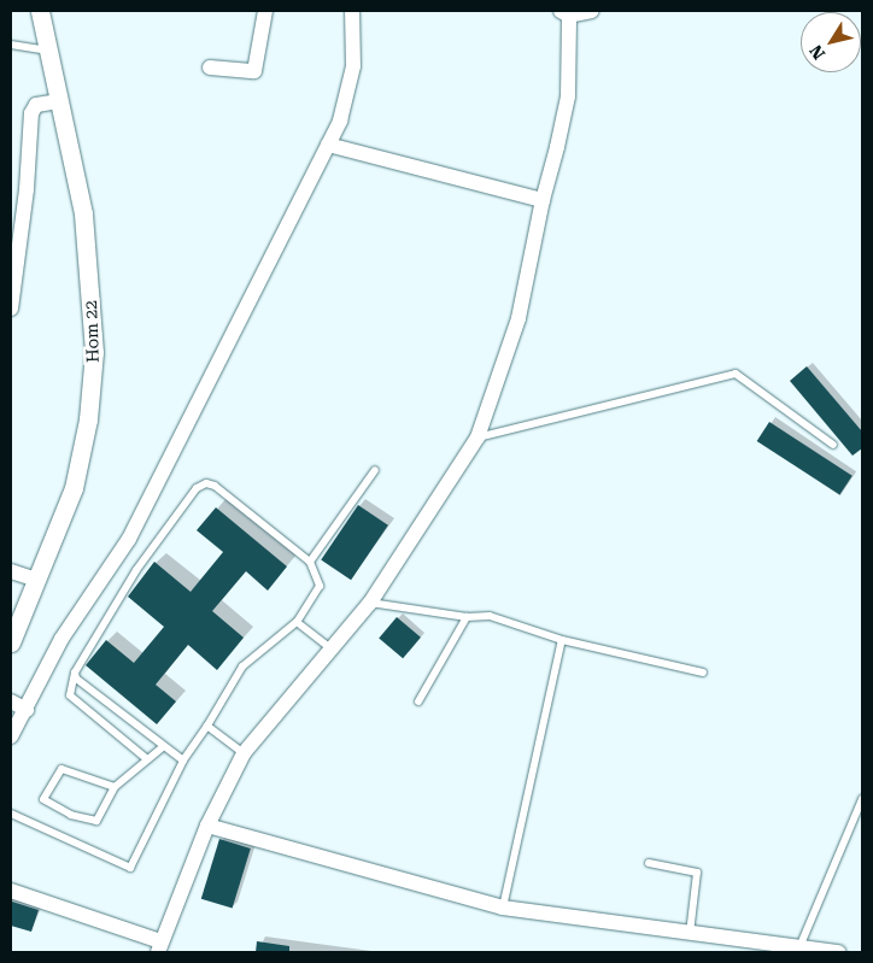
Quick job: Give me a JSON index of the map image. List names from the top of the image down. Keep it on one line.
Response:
{"streets":{"street":["Hom 22"]},"north":"bottom left"}
